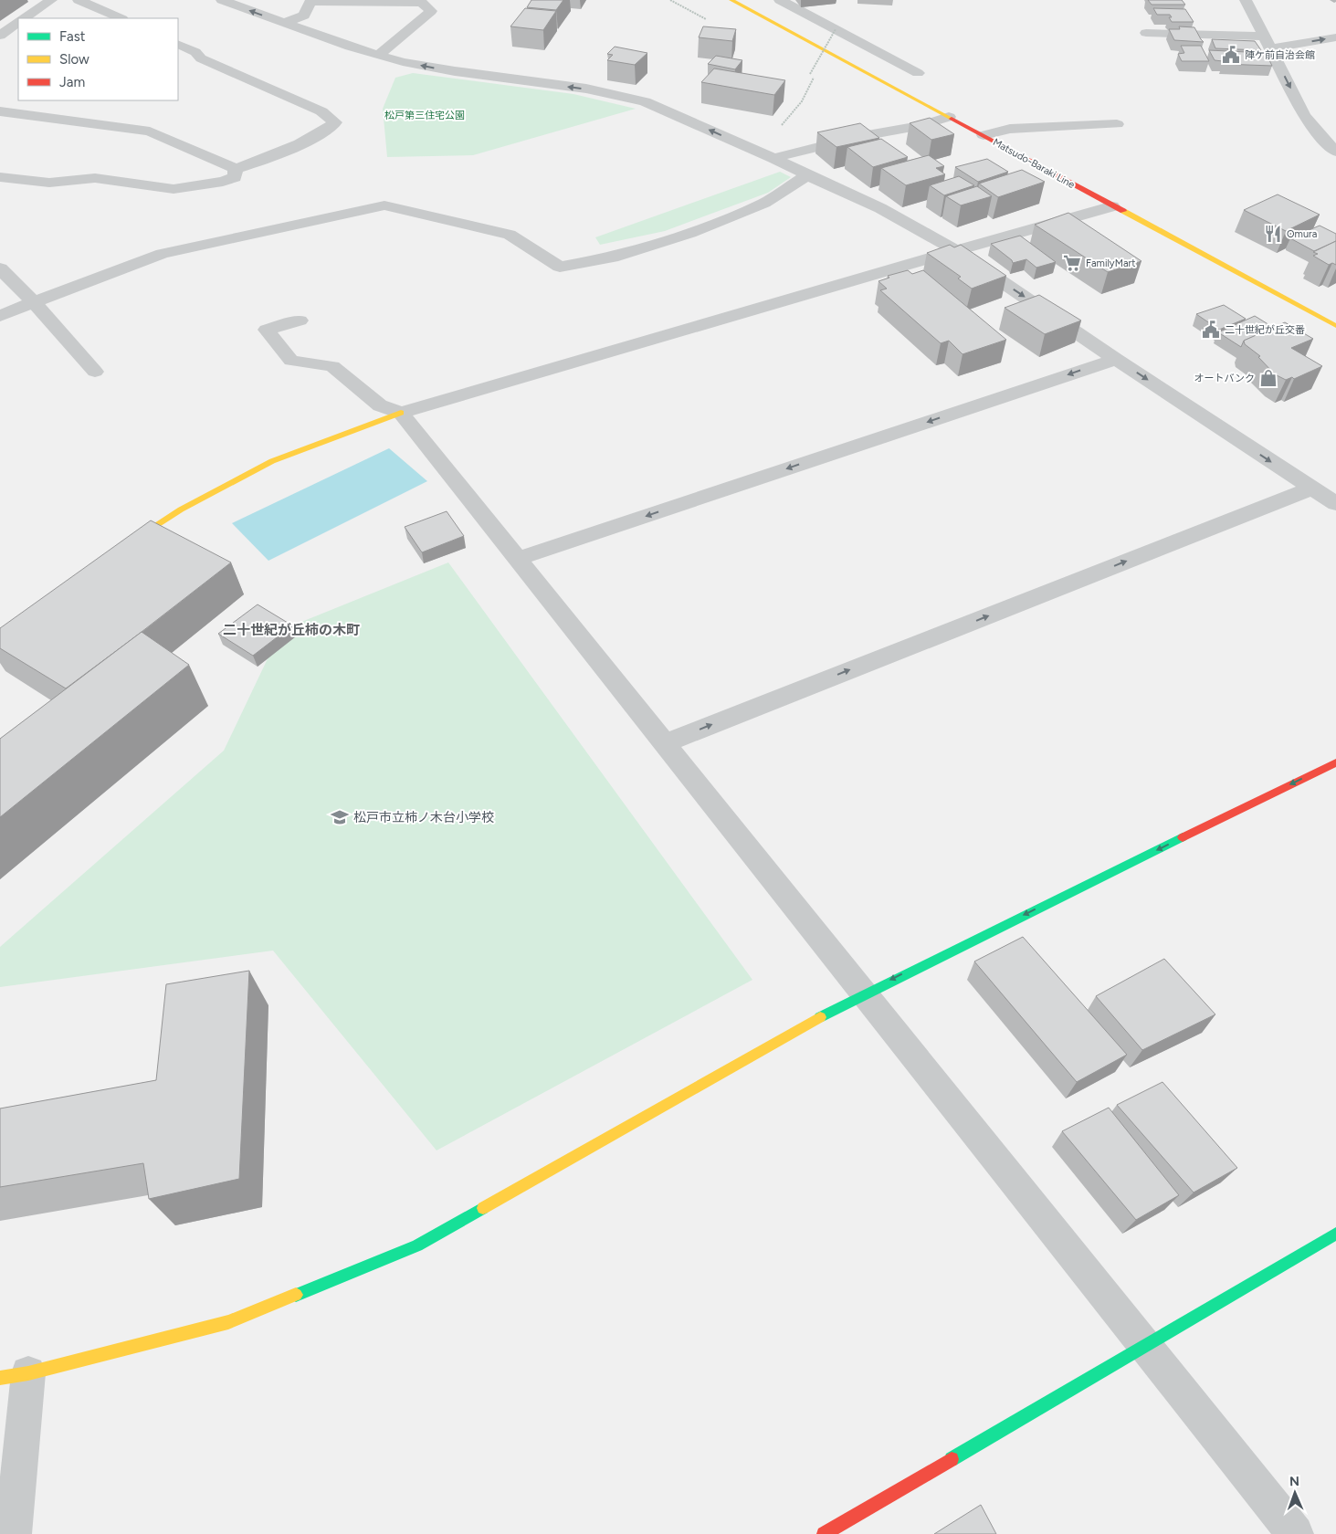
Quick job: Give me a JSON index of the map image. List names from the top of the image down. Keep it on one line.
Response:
{"streets":{"street":["Matsudo-Baraki Line"]},"districts":["二十世紀が丘柿の木町"],"parks":["松戸第三住宅公園"],"places":{"public building":["陣ケ前自治会館","二十世紀が丘交番"],"restaurant":["Omura"],"supermarket":["FamilyMart"],"shop":["オートバンク"],"school or university":["松戸市立柿ノ木台小学校"]},"legend":["Fast","Slow","Jam"],"north":"top"}
